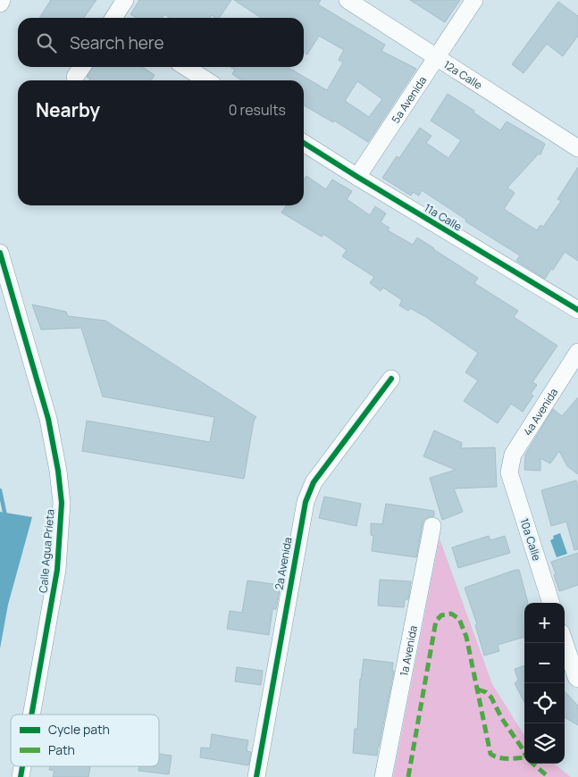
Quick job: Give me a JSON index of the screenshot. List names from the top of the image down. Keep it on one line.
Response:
{"streets":{"street":["12a Calle","5a Avenida","11a Calle","4a Avenida","10a Calle","Calle Agua Prieta","2a Avenida","1a Avenida"]},"crossings":[["12a Calle","5a Avenida"],["5a Avenida","11a Calle"],["4a Avenida","10a Calle"]],"legend":["Cycle path","Path"],"page":{"search":"Search here","heading":["Nearby","0 results"],"map_buttons":["+","−"]}}
